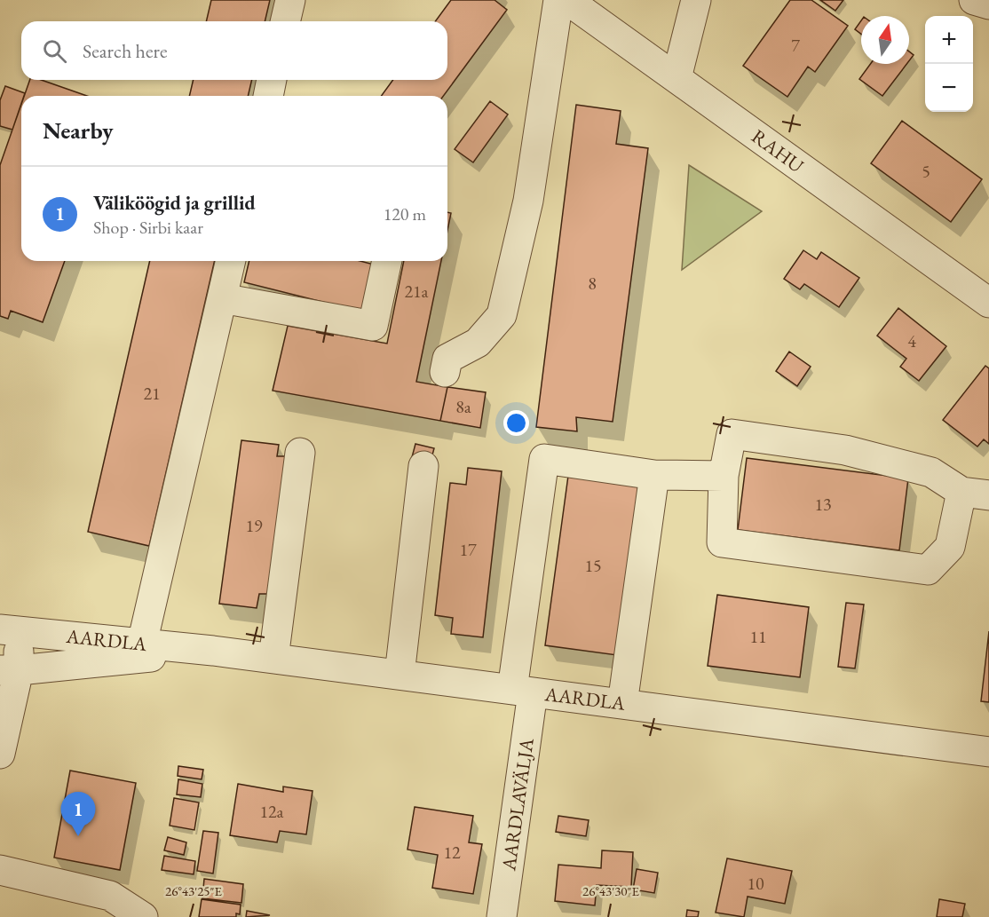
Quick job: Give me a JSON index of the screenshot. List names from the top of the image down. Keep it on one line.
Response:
{"streets":{"street":["RAHU","AARDLA","AARDLAVÄLJA"]},"crossings":[["AARDLA","AARDLAVÄLJA"]],"house_numbers":["7","5","8","21a","4","21","8a","13","19","17","15","11","12a","12","10"],"north":"top","page":{"map_buttons":["+","−"],"search":"Search here","heading":"Nearby","list":[{"mark":"1","name":"Väliköögid ja grillid","note":"Shop · Sirbi kaar","value":"120 m"}],"pins":"1"},"coordinates":["26°43'25\"E","26°43'30\"E"]}
